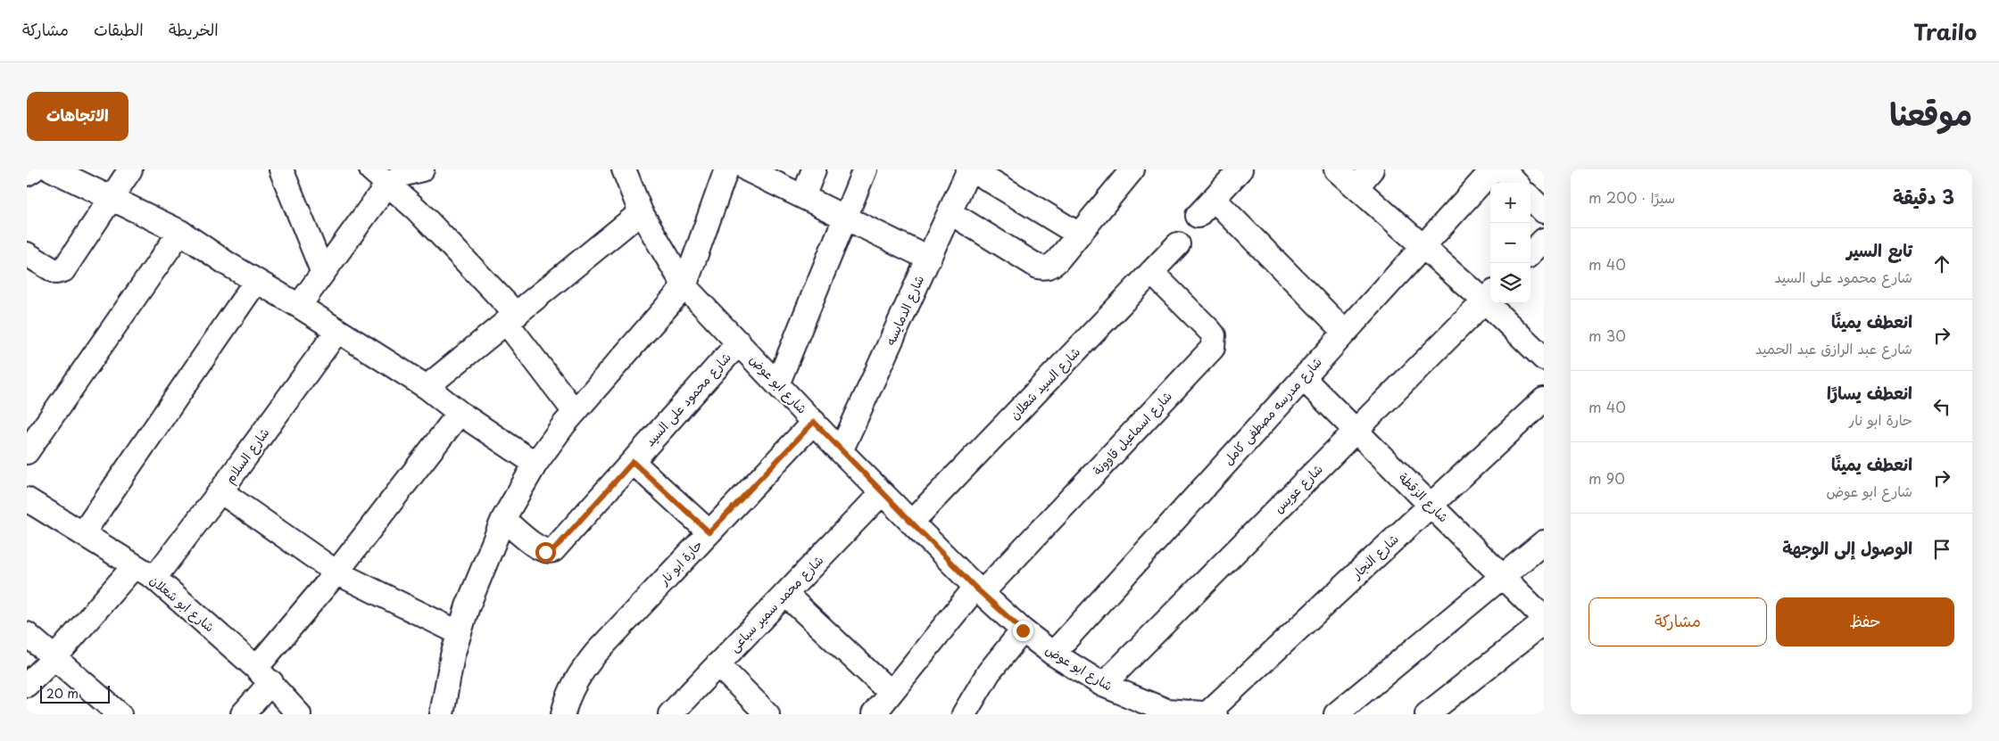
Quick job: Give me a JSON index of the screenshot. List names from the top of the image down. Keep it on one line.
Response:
{"streets":{"street":["شارع الدمايسه","شارع السيد شعلان","شارع ابو عوض","شارع محمود على السيد","شارع مدرسه مصطفى كامل","شارع اسماعيل قاوونة","شارع السلام","شارع عويس","شارع الزقطة","شارع النجار","حارة ابو نار","شارع ابو شعلان","شارع محمد سمير سباعى"]},"crossings":[["شارع الدمايسه","شارع ابو عوض"],["شارع السيد شعلان","شارع ابو عوض"],["شارع السيد شعلان","شارع اسماعيل قاوونة"],["شارع ابو عوض","شارع محمود على السيد"],["شارع ابو عوض","شارع مدرسه مصطفى كامل"],["شارع ابو عوض","شارع اسماعيل قاوونة"],["شارع ابو عوض","شارع عويس"],["شارع ابو عوض","شارع النجار"],["شارع ابو عوض","حارة ابو نار"],["شارع ابو عوض","شارع محمد سمير سباعى"],["شارع مدرسه مصطفى كامل","شارع الزقطة"],["شارع السلام","شارع ابو شعلان"],["شارع عويس","شارع الزقطة"],["شارع الزقطة","شارع النجار"]],"scale_bar":"20 m","page":{"header":"Trailo","nav":["الخريطة","الطبقات","مشاركة"],"title":"موقعنا","buttons":["الاتجاهات",["حفظ","مشاركة"]],"heading":["3 دقيقة","سيرًا · 200 m"],"map_buttons":["+","−"],"list":[["تابع السير","شارع محمود على السيد","40 m"],["انعطف يمينًا","شارع عبد الرازق عبد الحميد","30 m"],["انعطف يسارًا","حارة ابو نار","40 m"],["انعطف يمينًا","شارع ابو عوض","90 m"],"الوصول إلى الوجهة"],"scale":"20 m"}}
